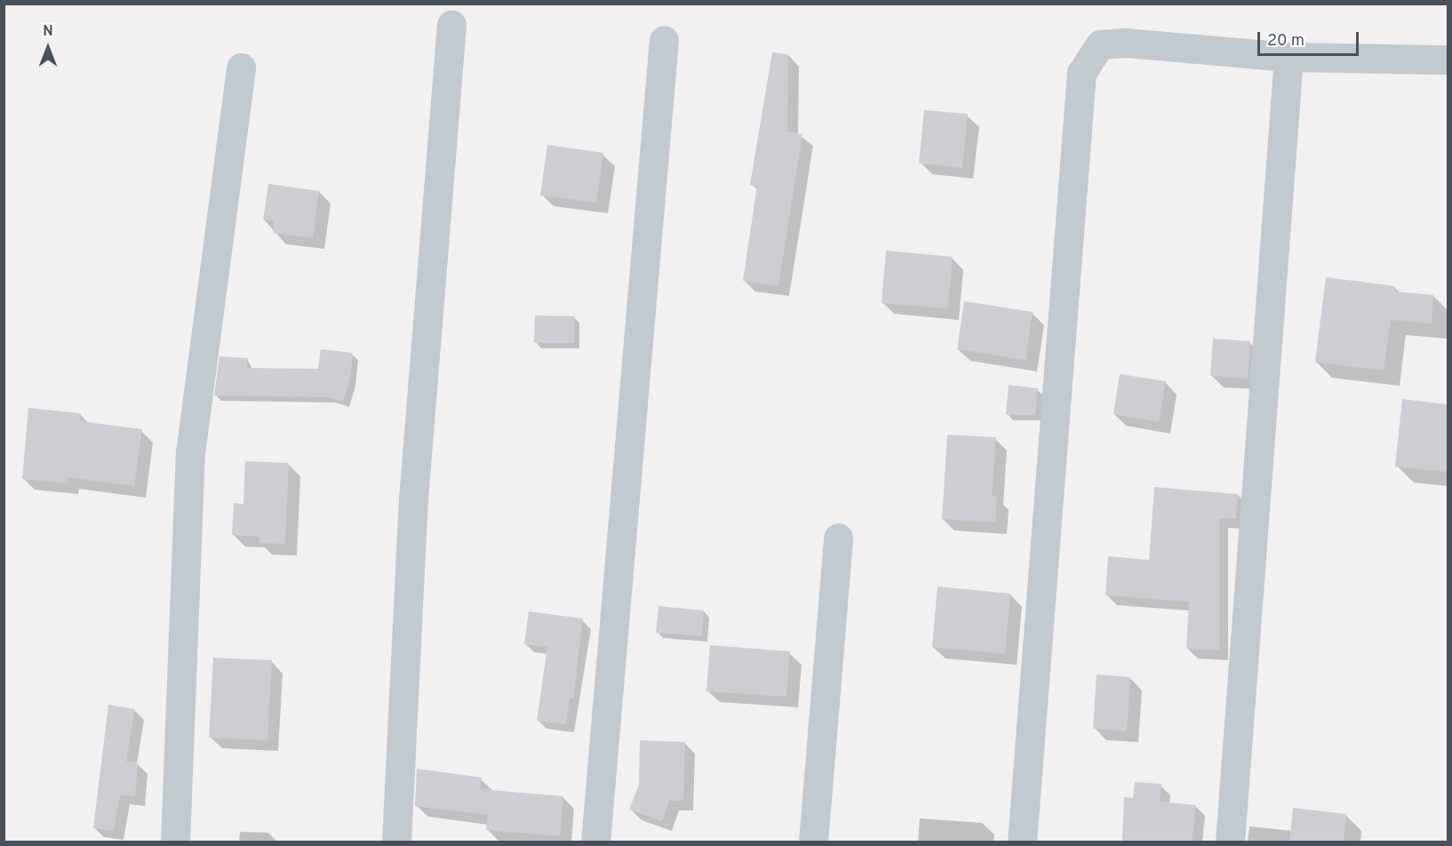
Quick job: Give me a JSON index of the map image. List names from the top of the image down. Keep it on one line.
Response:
{"scale_bar":"20 m","north":"top"}
